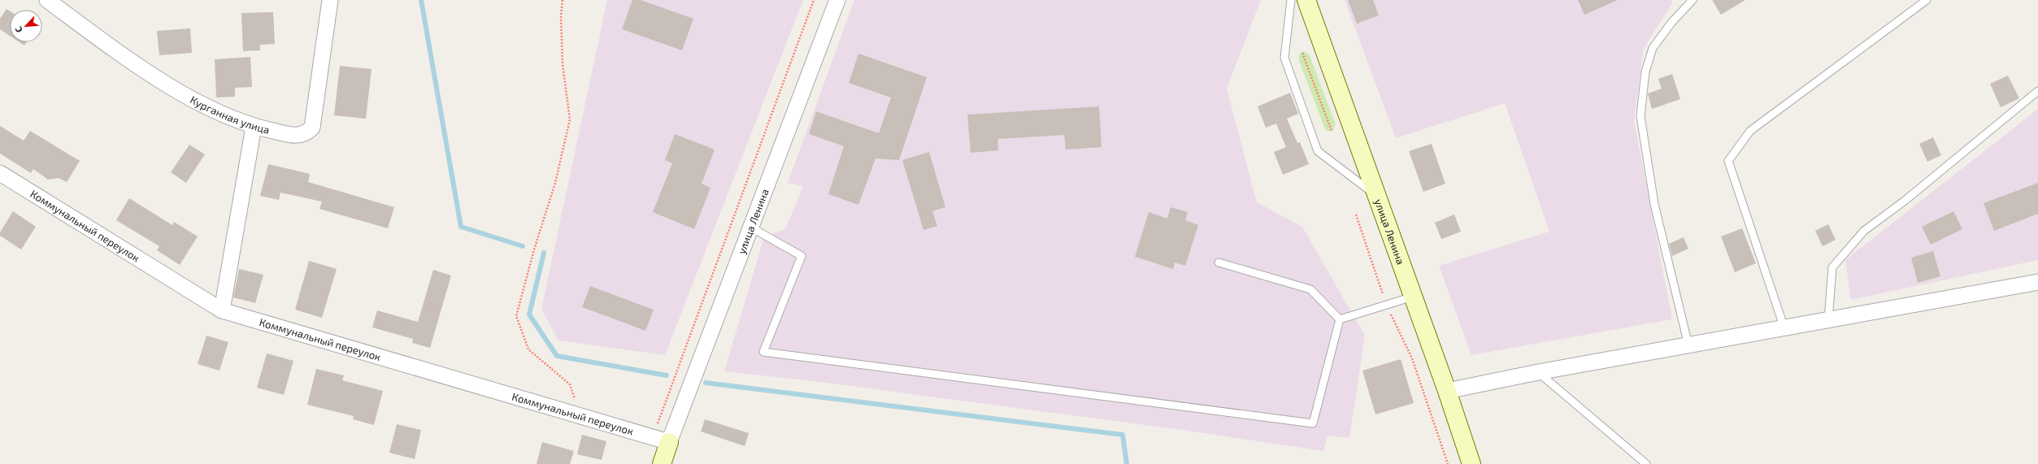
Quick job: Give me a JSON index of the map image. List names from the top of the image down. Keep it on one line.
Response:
{"streets":{"main road":["улица Ленина"],"street":["Курганная улица","Коммунальный переулок"]},"crossings":[["улица Ленина","Коммунальный переулок"]],"north":"bottom left"}
